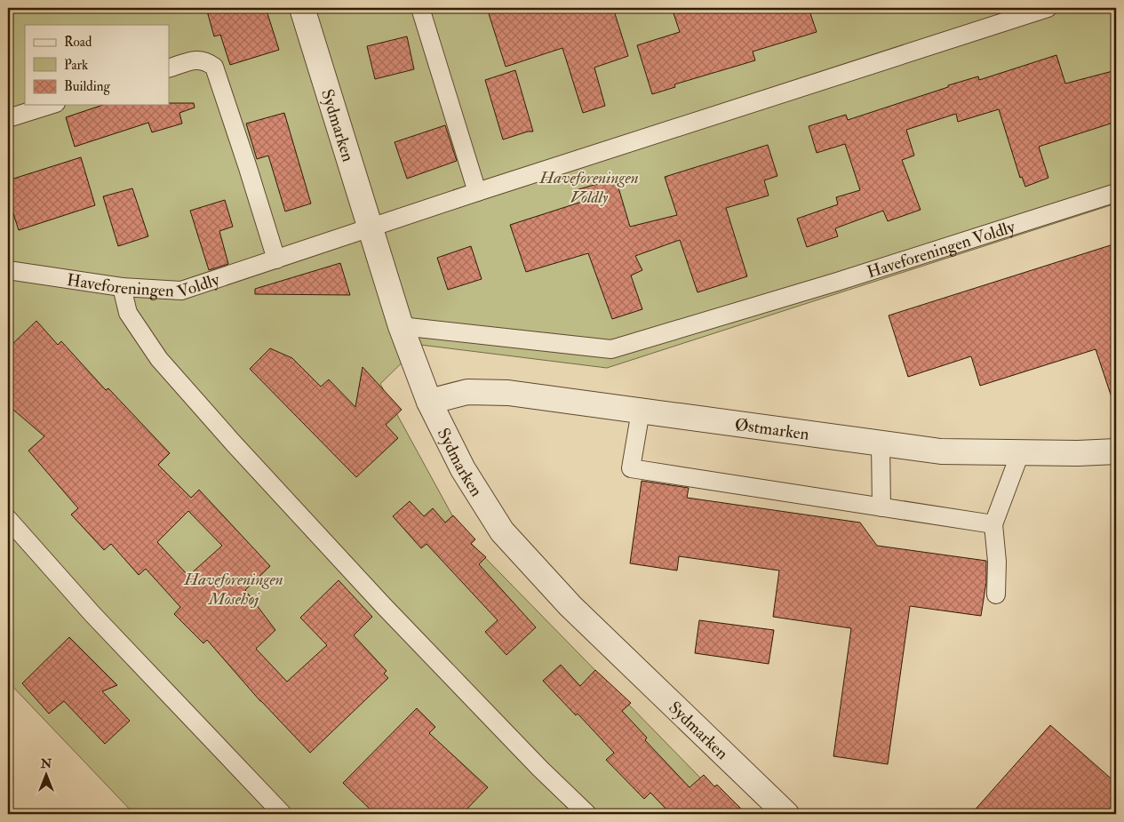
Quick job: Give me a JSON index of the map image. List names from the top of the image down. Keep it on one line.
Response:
{"streets":{"street":["Sydmarken","Østmarken"],"lane":["Haveforeningen Voldly"]},"crossings":[["Sydmarken","Haveforeningen Voldly"],["Sydmarken","Østmarken"]],"parks":["Haveforeningen Voldly","Haveforeningen Mosehøj"],"legend":["Road","Park","Building"],"north":"top"}
